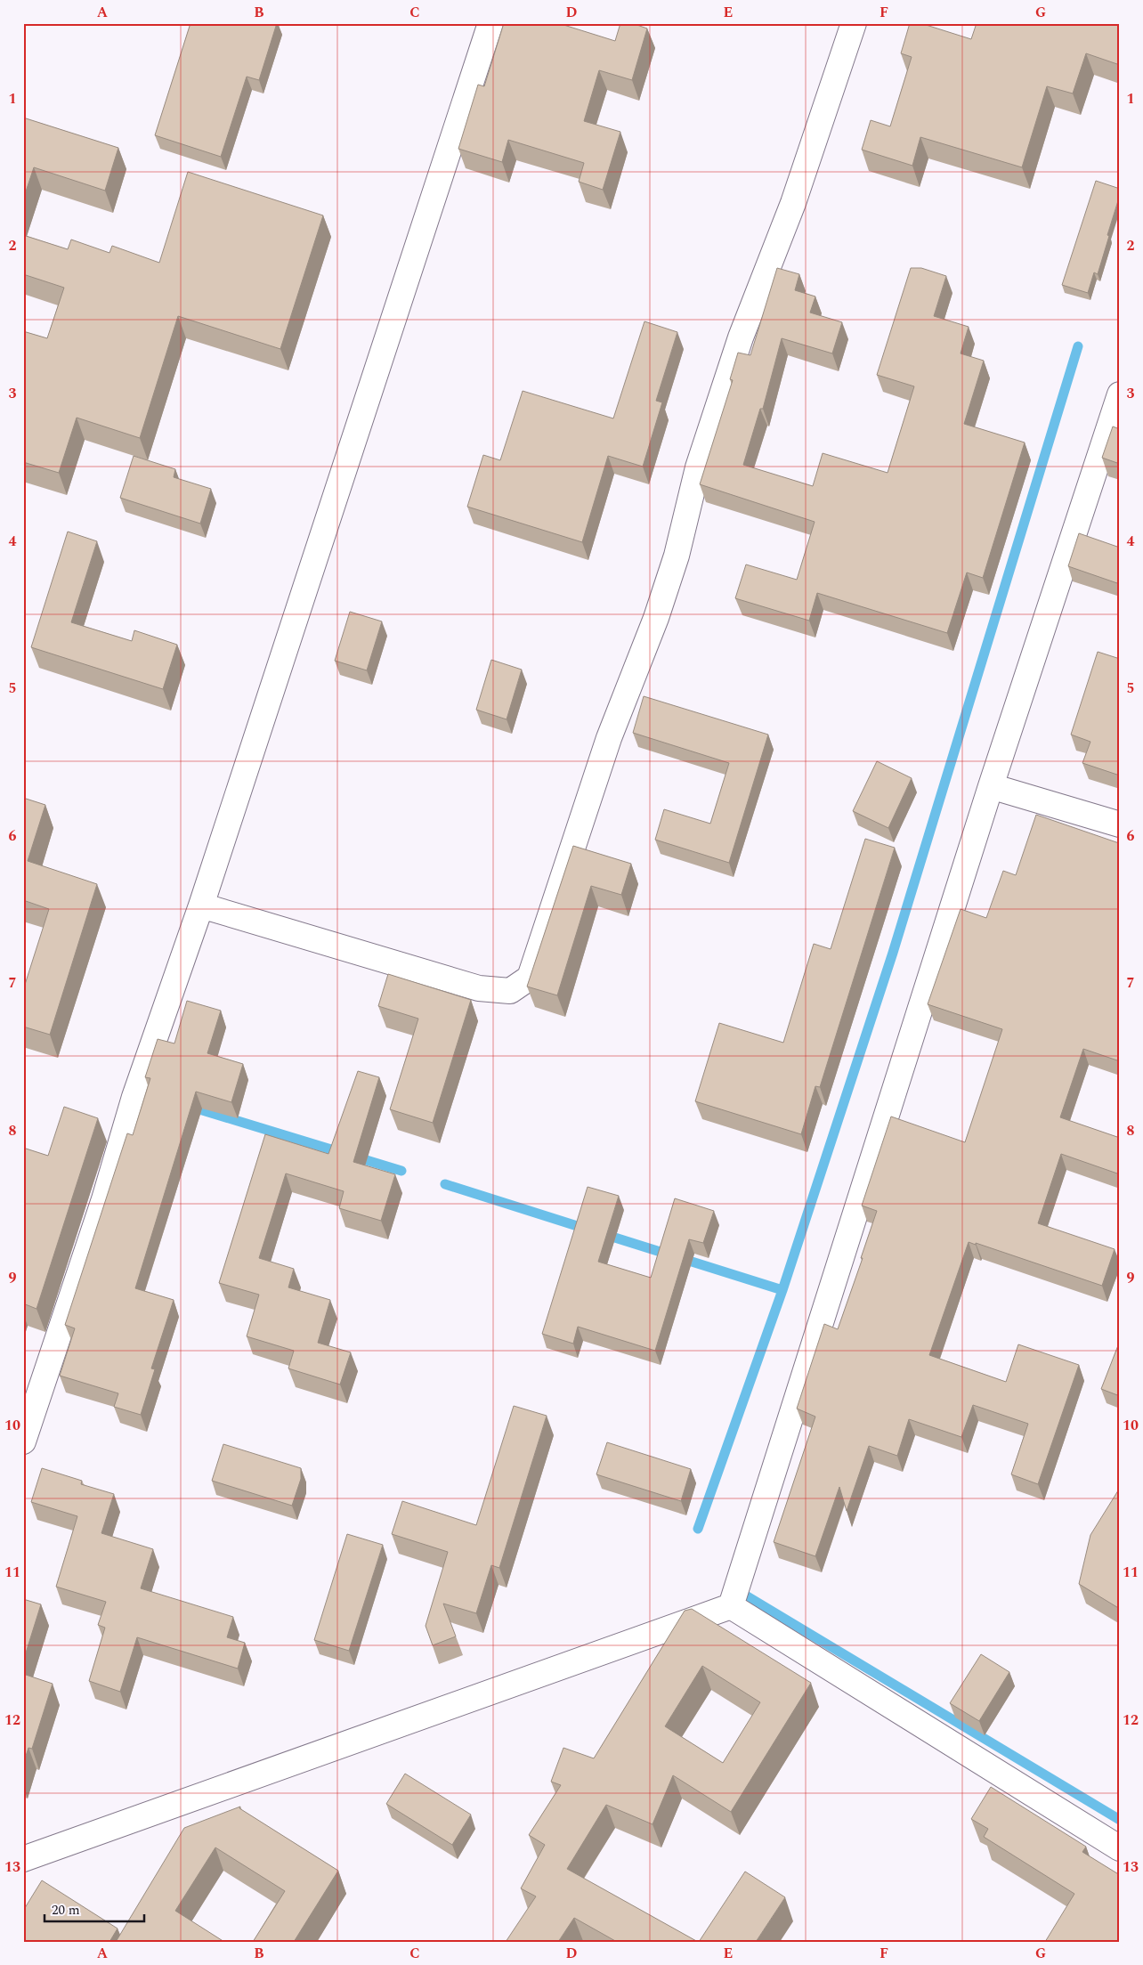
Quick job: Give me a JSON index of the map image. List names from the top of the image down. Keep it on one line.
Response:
{"scale_bar":"20 m","grid":{"columns":["A","B","C","D","E","F","G"],"rows":["1","2","3","4","5","6","7","8","9","10","11","12","13"]}}
